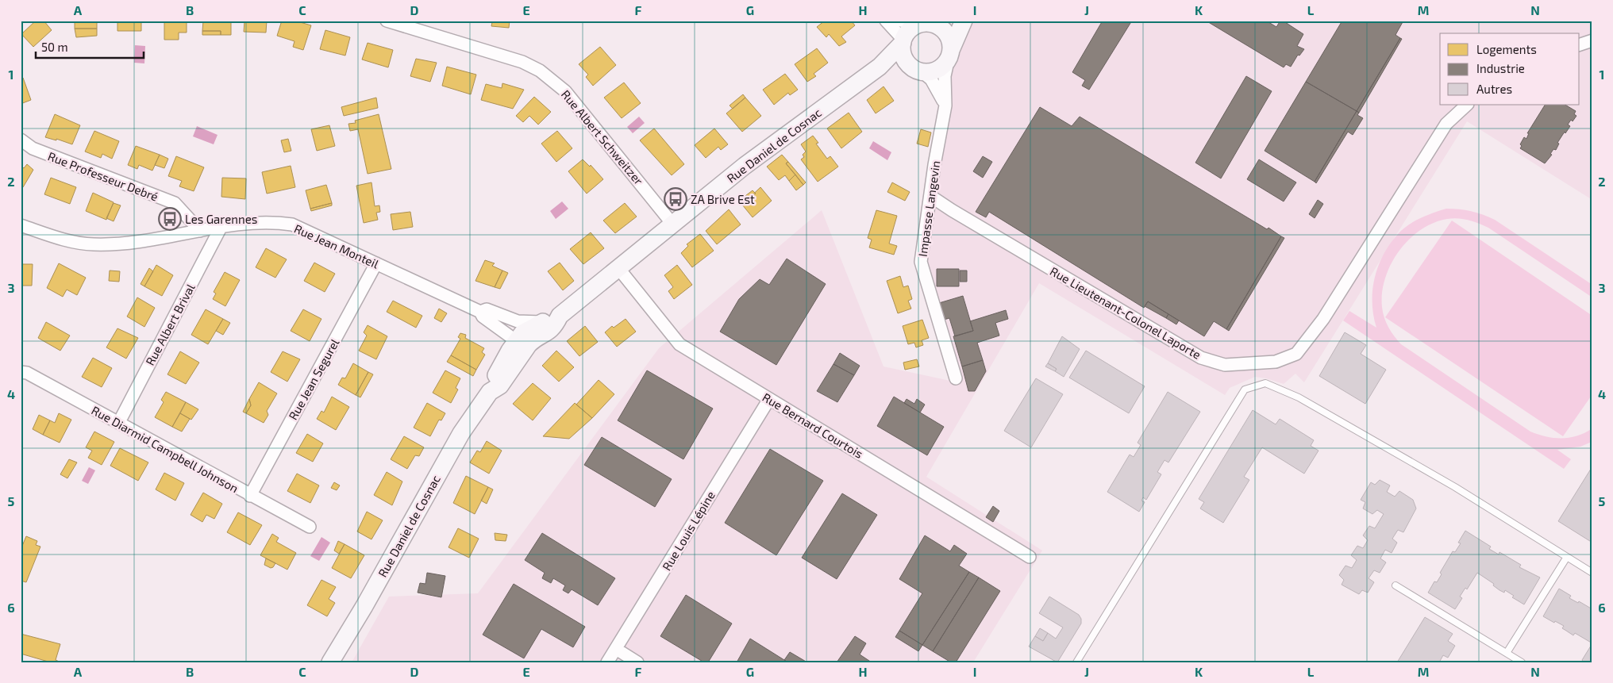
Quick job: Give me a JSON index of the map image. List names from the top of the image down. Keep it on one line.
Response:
{"streets":{"street":["Rue Albert Schweitzer","Rue Daniel de Cosnac","Rue Professeur Debré","Impasse Langevin","Rue Jean Monteil","Rue Lieutenant-Colonel Laporte","Rue Albert Brival","Rue Jean Segurel","Rue Bernard Courtois","Rue Diarmid Campbell Johnson","Rue Louis Lépine"]},"crossings":[["Rue Albert Schweitzer","Rue Daniel de Cosnac"],["Rue Daniel de Cosnac","Impasse Langevin"],["Rue Daniel de Cosnac","Rue Jean Monteil"],["Rue Daniel de Cosnac","Rue Bernard Courtois"],["Rue Professeur Debré","Rue Jean Monteil"],["Impasse Langevin","Rue Lieutenant-Colonel Laporte"],["Rue Jean Monteil","Rue Albert Brival"],["Rue Jean Monteil","Rue Jean Segurel"],["Rue Albert Brival","Rue Diarmid Campbell Johnson"],["Rue Jean Segurel","Rue Diarmid Campbell Johnson"],["Rue Bernard Courtois","Rue Louis Lépine"]],"places":{"bus stop":["ZA Brive Est","Les Garennes"]},"legend":["Logements","Industrie","Autres"],"scale_bar":"50 m","grid":{"columns":["A","B","C","D","E","F","G","H","I","J","K","L","M","N"],"rows":["1","2","3","4","5","6"]}}
